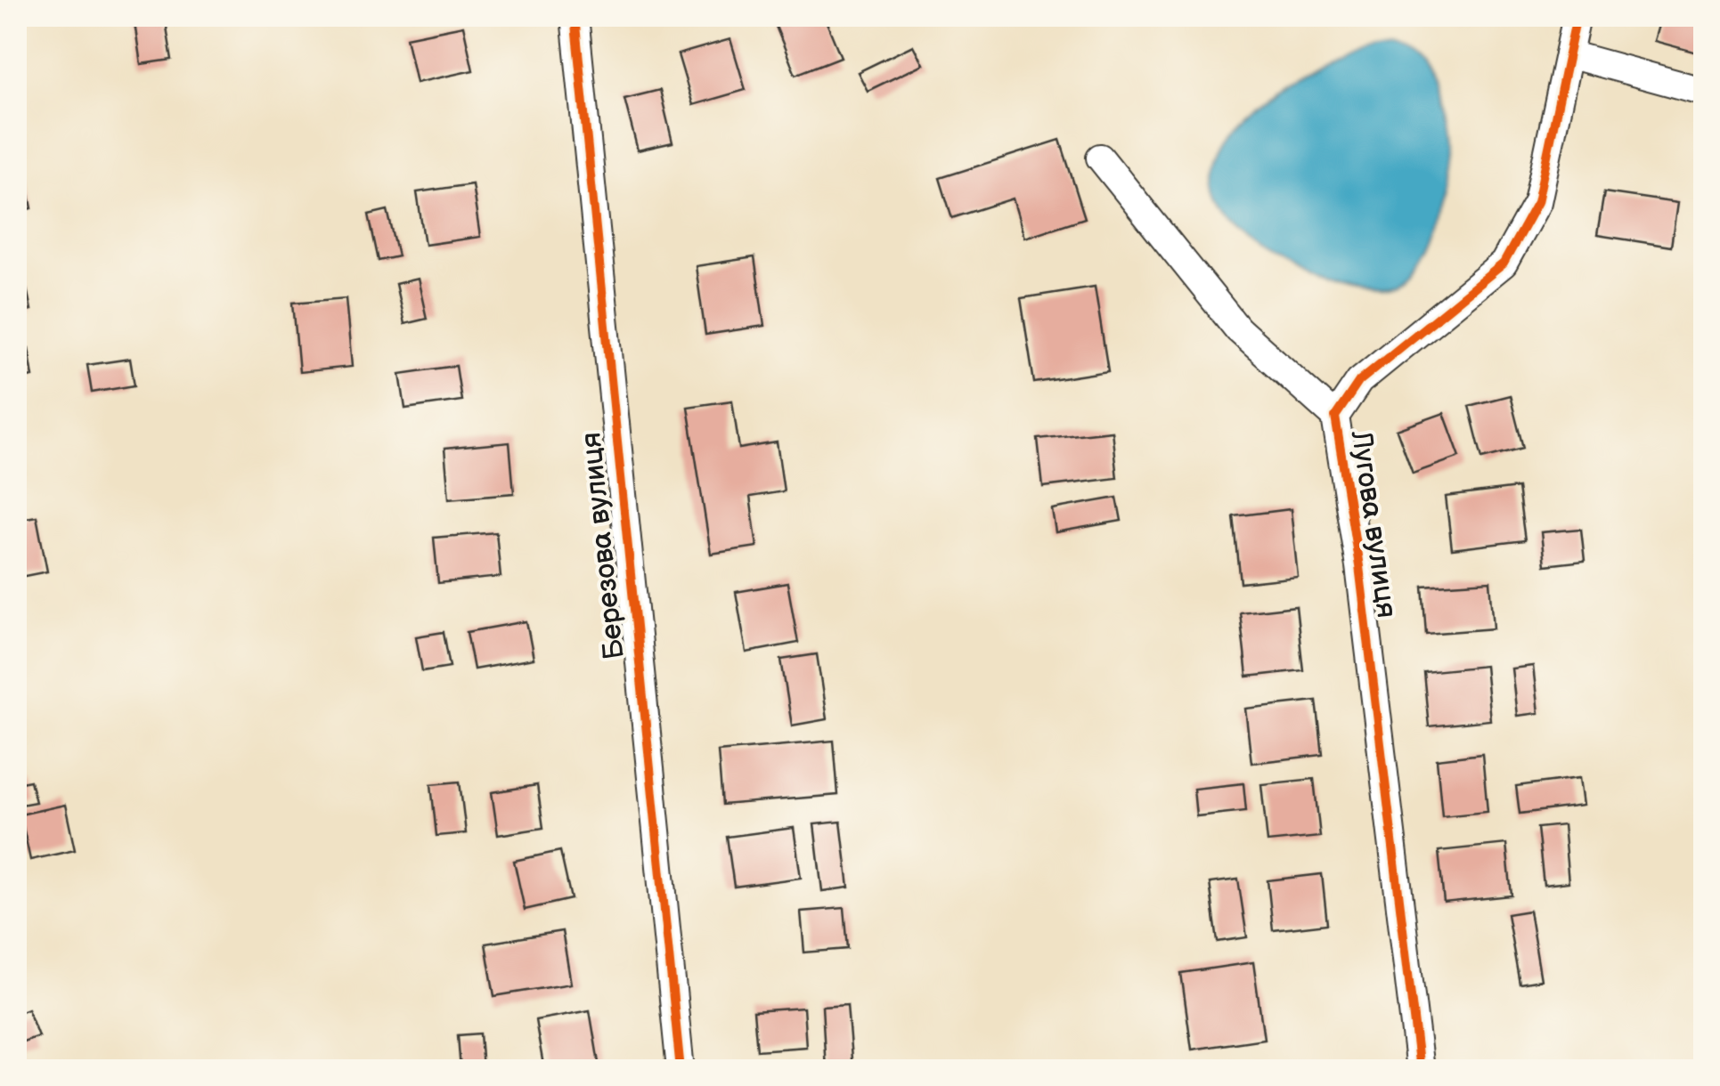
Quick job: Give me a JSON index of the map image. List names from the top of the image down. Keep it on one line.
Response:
{"streets":{"street":["Лугова вулиця","Березова вулиця"]}}
